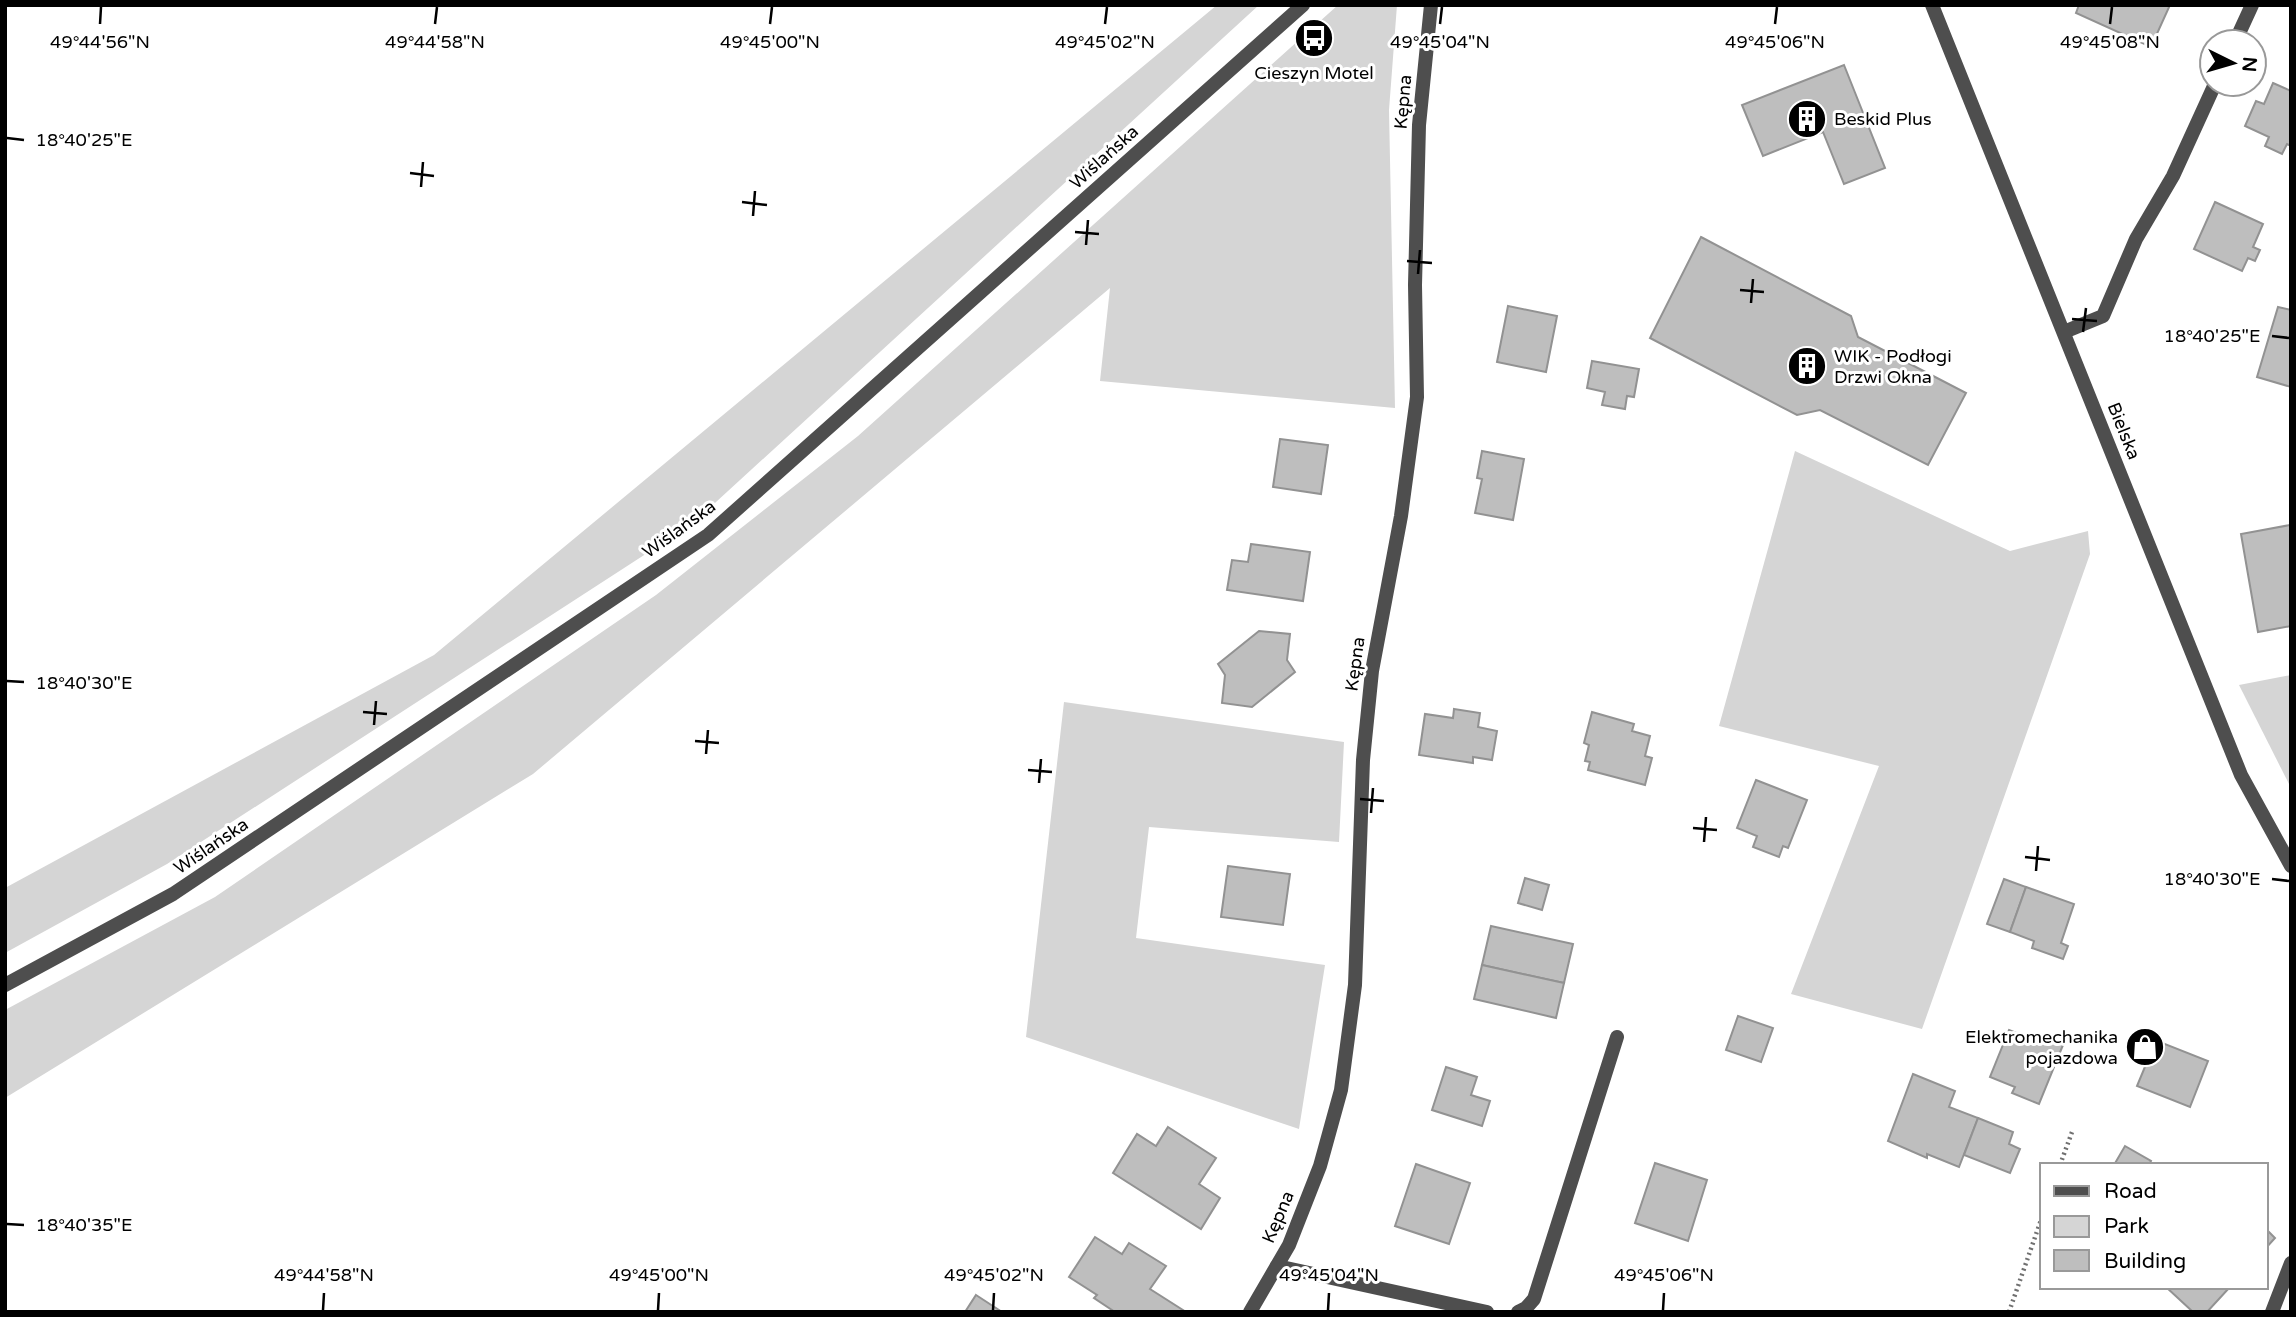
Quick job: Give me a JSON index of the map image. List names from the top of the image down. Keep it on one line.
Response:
{"streets":{"street":["Kępna","Wiślańska","Bielska"]},"places":{"bus stop":["Cieszyn Motel"],"building":["Beskid Plus","WIK - Podłogi Drzwi Okna"],"shop":["Elektromechanika pojazdowa"]},"legend":["Road","Park","Building"],"north":"right","coordinates":["49°44'56\"N","49°44'58\"N","49°45'00\"N","49°45'02\"N","49°45'04\"N","49°45'06\"N","49°45'08\"N","18°40'25\"E","18°40'30\"E","18°40'35\"E"]}
